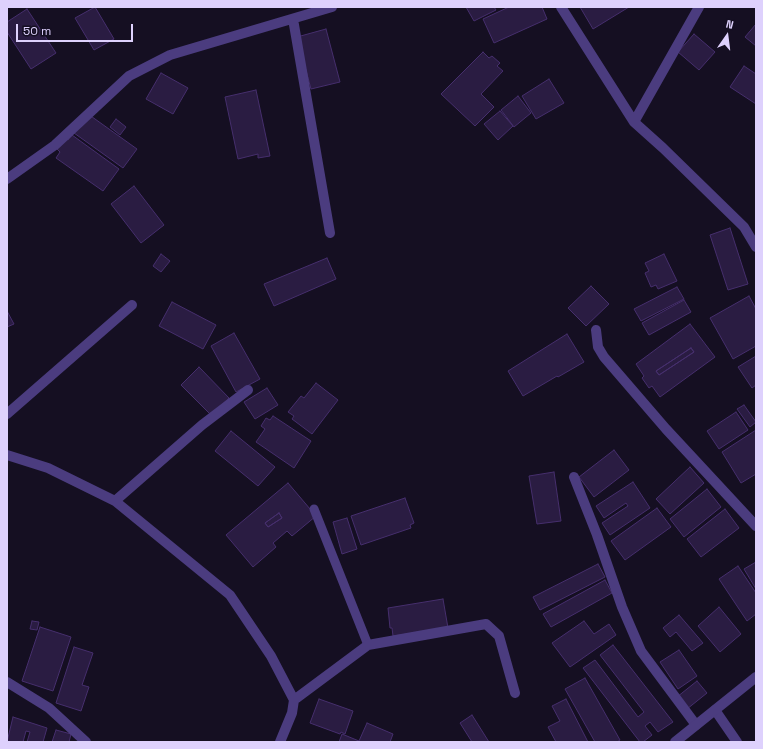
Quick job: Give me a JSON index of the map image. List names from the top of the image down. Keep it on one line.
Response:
{"scale_bar":"50 m","north":"top"}
